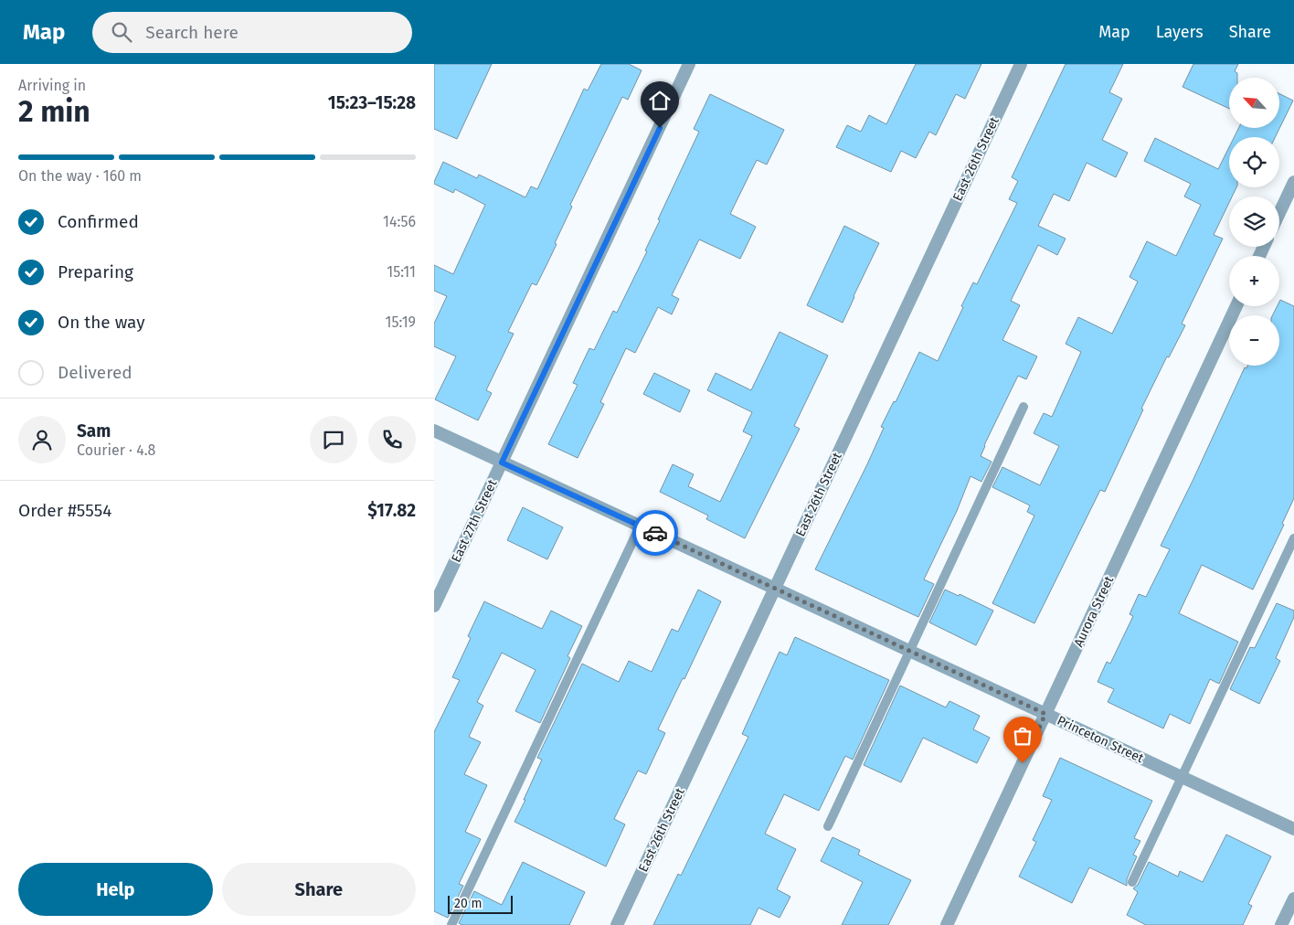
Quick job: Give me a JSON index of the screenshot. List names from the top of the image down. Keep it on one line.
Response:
{"streets":{"street":["East 26th Street","East 27th Street","Aurora Street","Princeton Street"]},"crossings":[["East 26th Street","Princeton Street"],["East 27th Street","Princeton Street"],["Aurora Street","Princeton Street"]],"scale_bar":"20 m","north":"top left","page":{"header":"Map","search":"Search here","nav":["Map","Layers","Share"],"heading":["2 min","Arriving in","15:23–15:28"],"panel":["Sam","Courier · 4.8","Order #5554","$17.82"],"map_buttons":["+","−"],"bar":"On the way · 160 m","list":[["Confirmed","14:56"],["Preparing","15:11"],["On the way","15:19"],"Delivered"],"buttons":["Help","Share"],"scale":"20 m"}}
